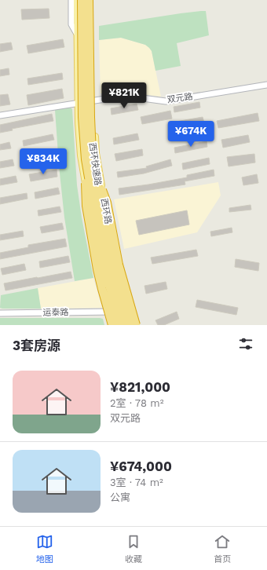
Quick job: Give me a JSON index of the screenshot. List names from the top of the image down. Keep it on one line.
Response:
{"streets":{"highway":["西环快速路"],"main road":["西环路"],"street":["双元路","运泰路"]},"crossings":[["双元路","西环路"],["西环路","运泰路"]],"page":{"price":["¥821K","¥674K","¥834K"],"heading":"3套房源","list":[{"name":"¥821,000","note":"2室 · 78 m² · 双元路"},{"name":"¥674,000","note":"3室 · 74 m² · 公寓"}],"tabs":["地图","收藏","首页"]}}
